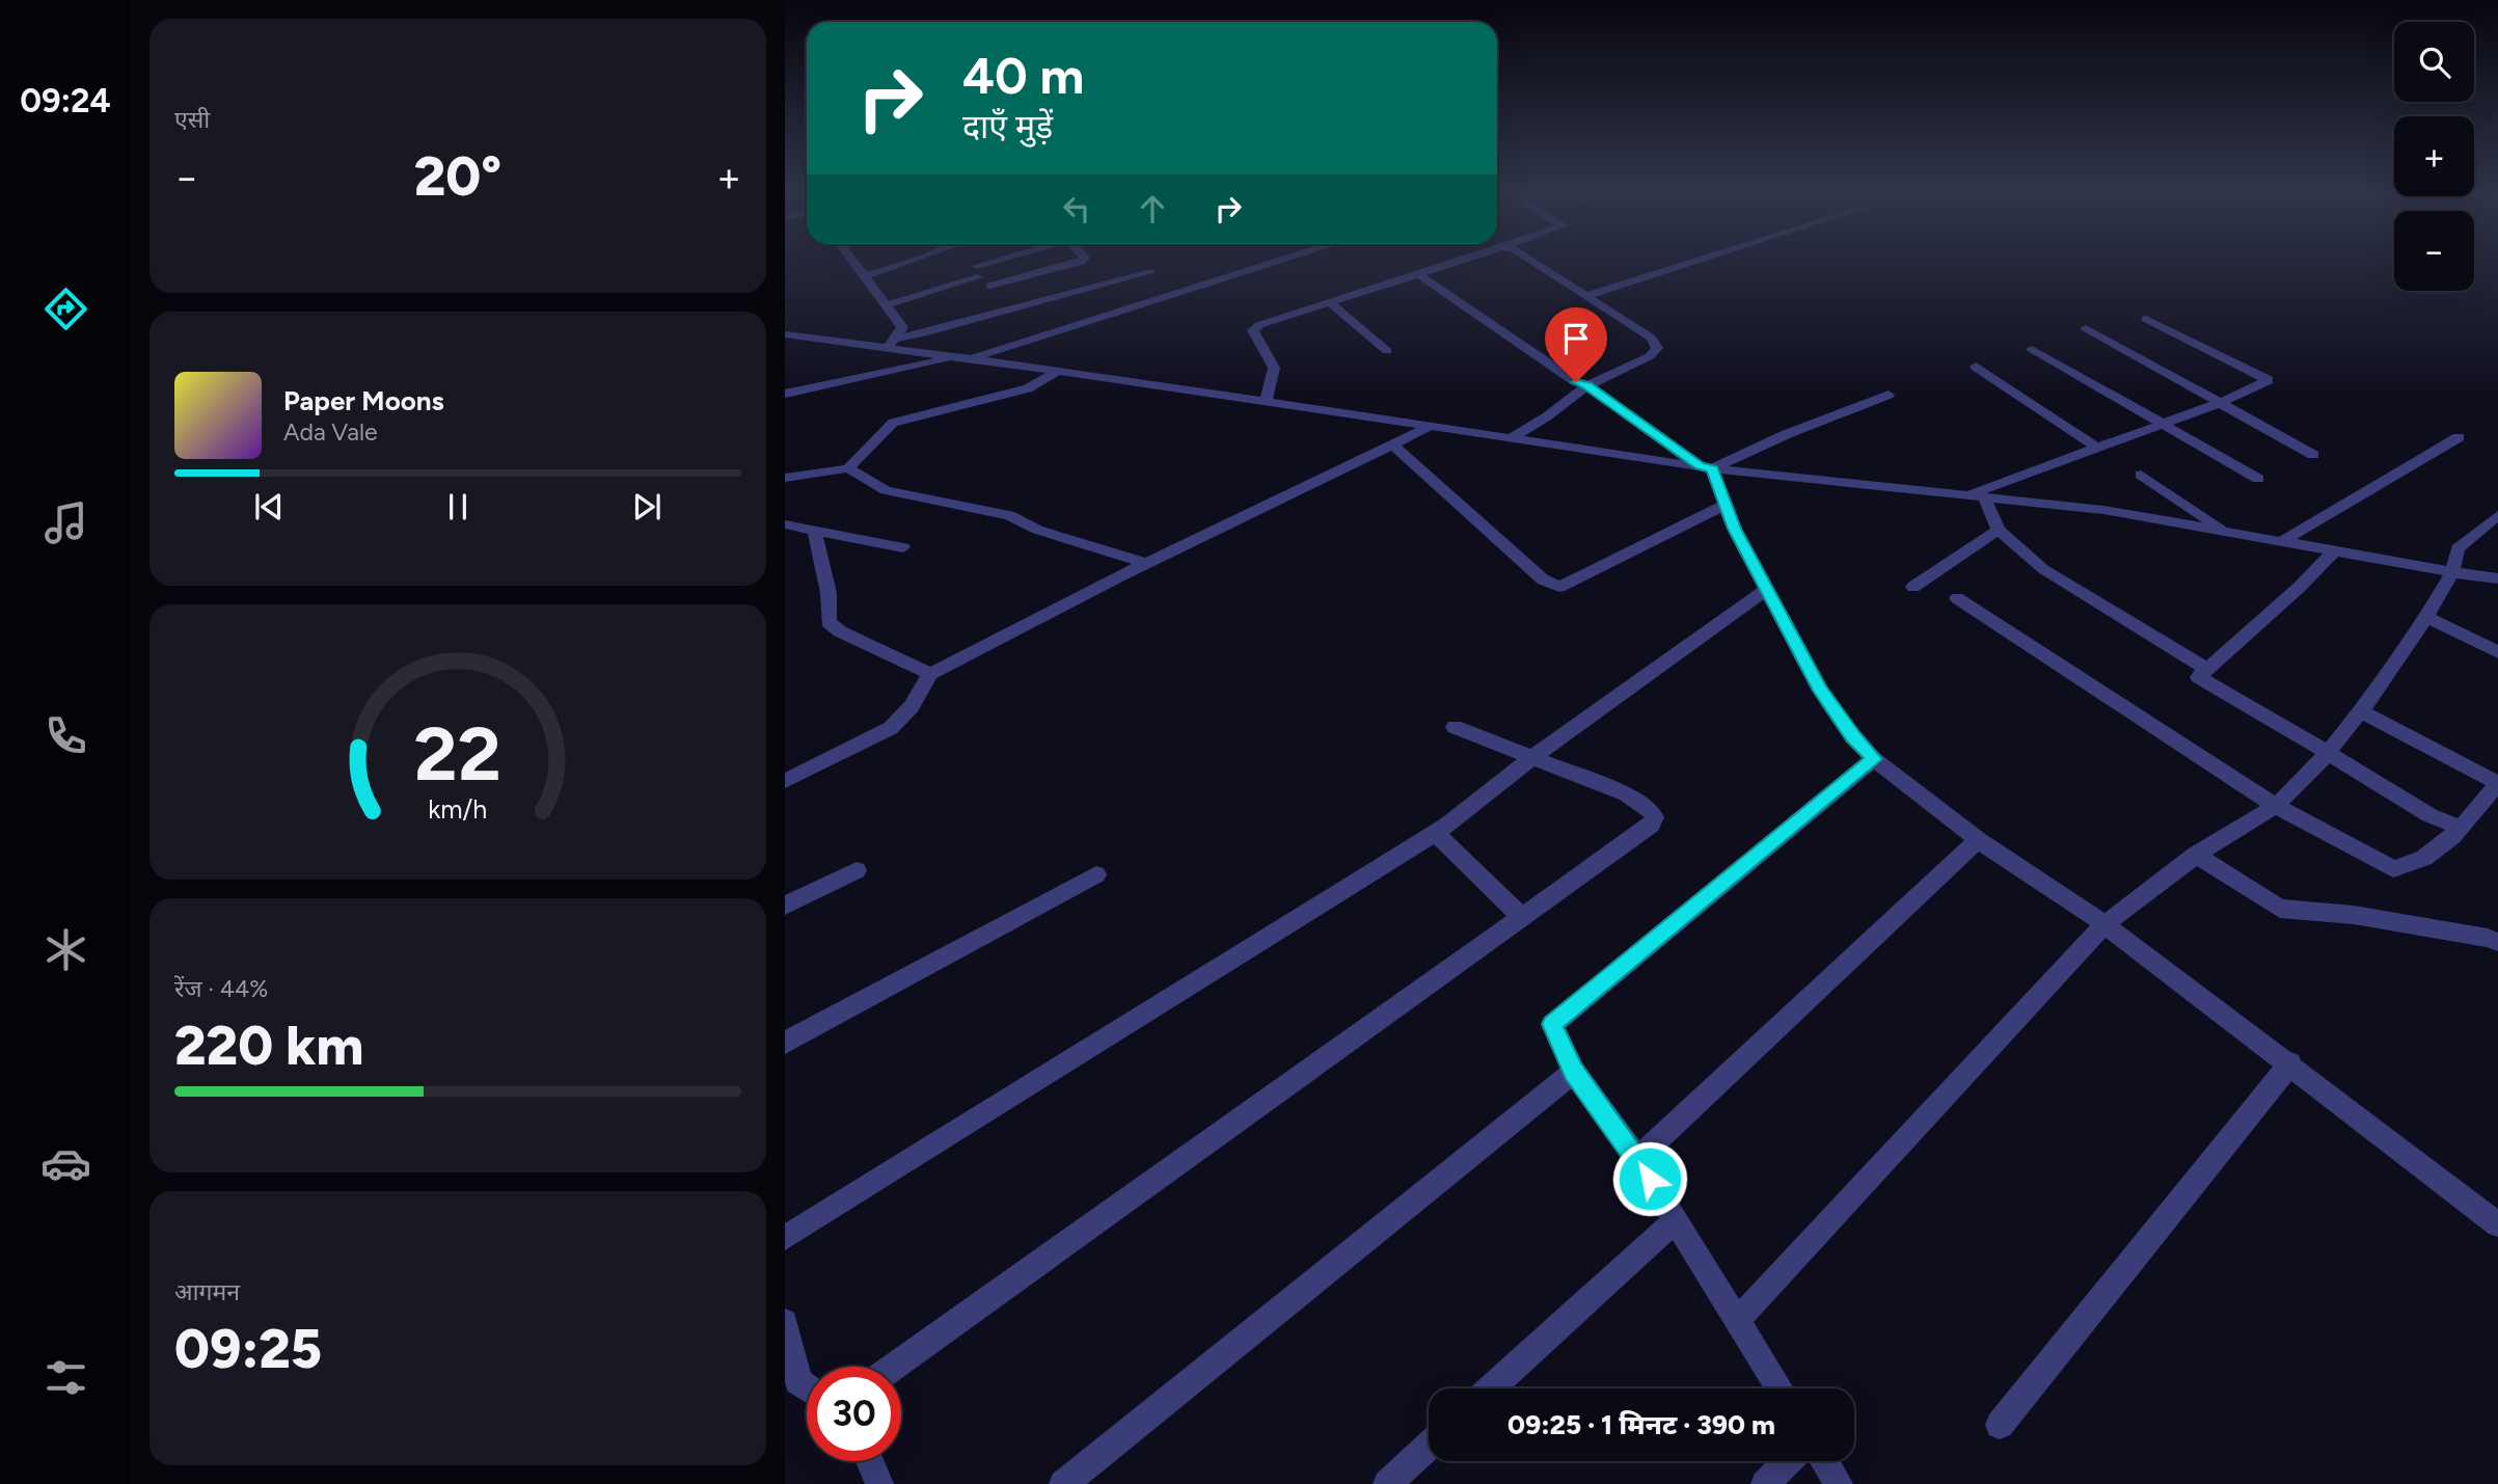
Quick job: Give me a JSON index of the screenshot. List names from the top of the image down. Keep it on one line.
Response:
{"page":{"tabs":"09:24","tile":["एसी",["रेंज · 44%","220 km"],["आगमन","09:25"]],"map_buttons":["+","−"],"turn":["40 m","दाएँ मुड़ें"],"heat":["−","20°","+"],"song":["Paper Moons","Ada Vale"],"limit":"30","trip":"09:25 · 1 मिनट · 390 m","gauge":["22","km/h"]}}
